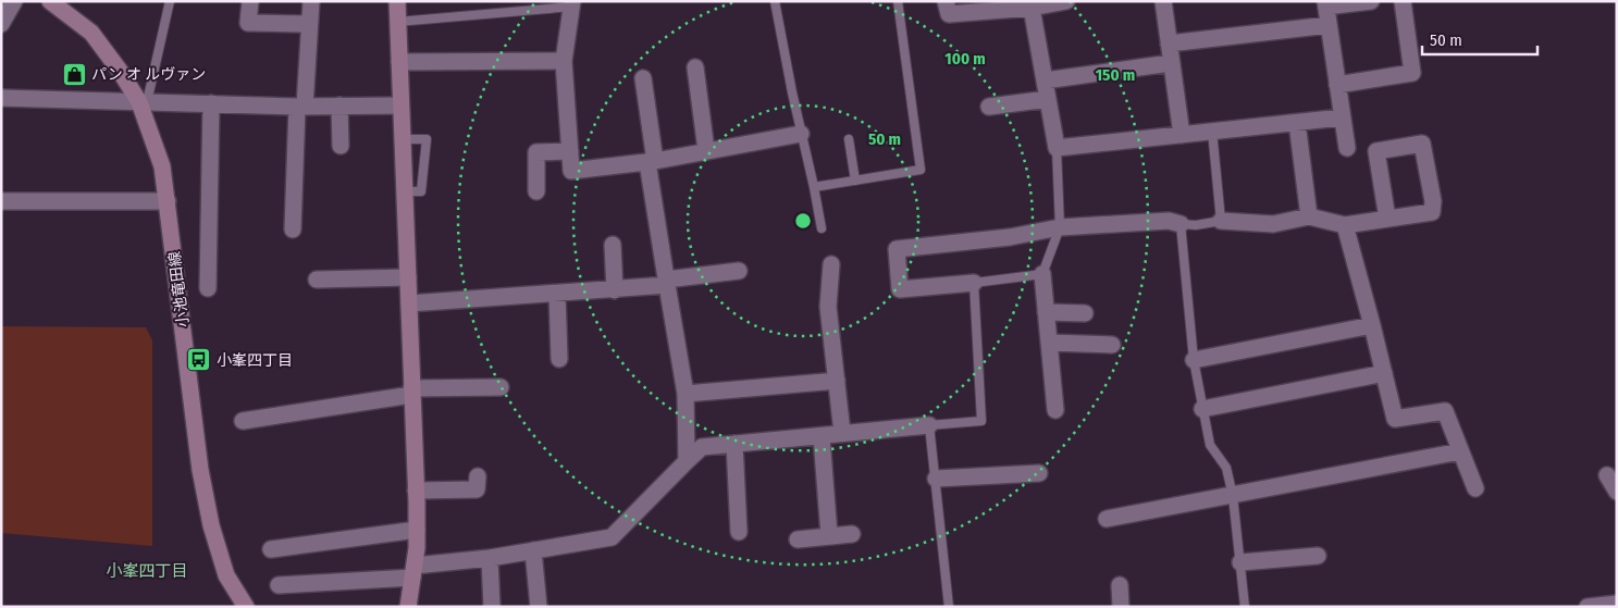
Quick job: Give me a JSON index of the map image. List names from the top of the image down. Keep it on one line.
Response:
{"streets":{"main road":["小池竜田線"]},"districts":["小峯四丁目"],"places":{"shop":["パン オ ルヴァン"],"bus stop":["小峯四丁目"]},"scale_bar":"50 m","rings":["100 m","150 m","50 m"]}
